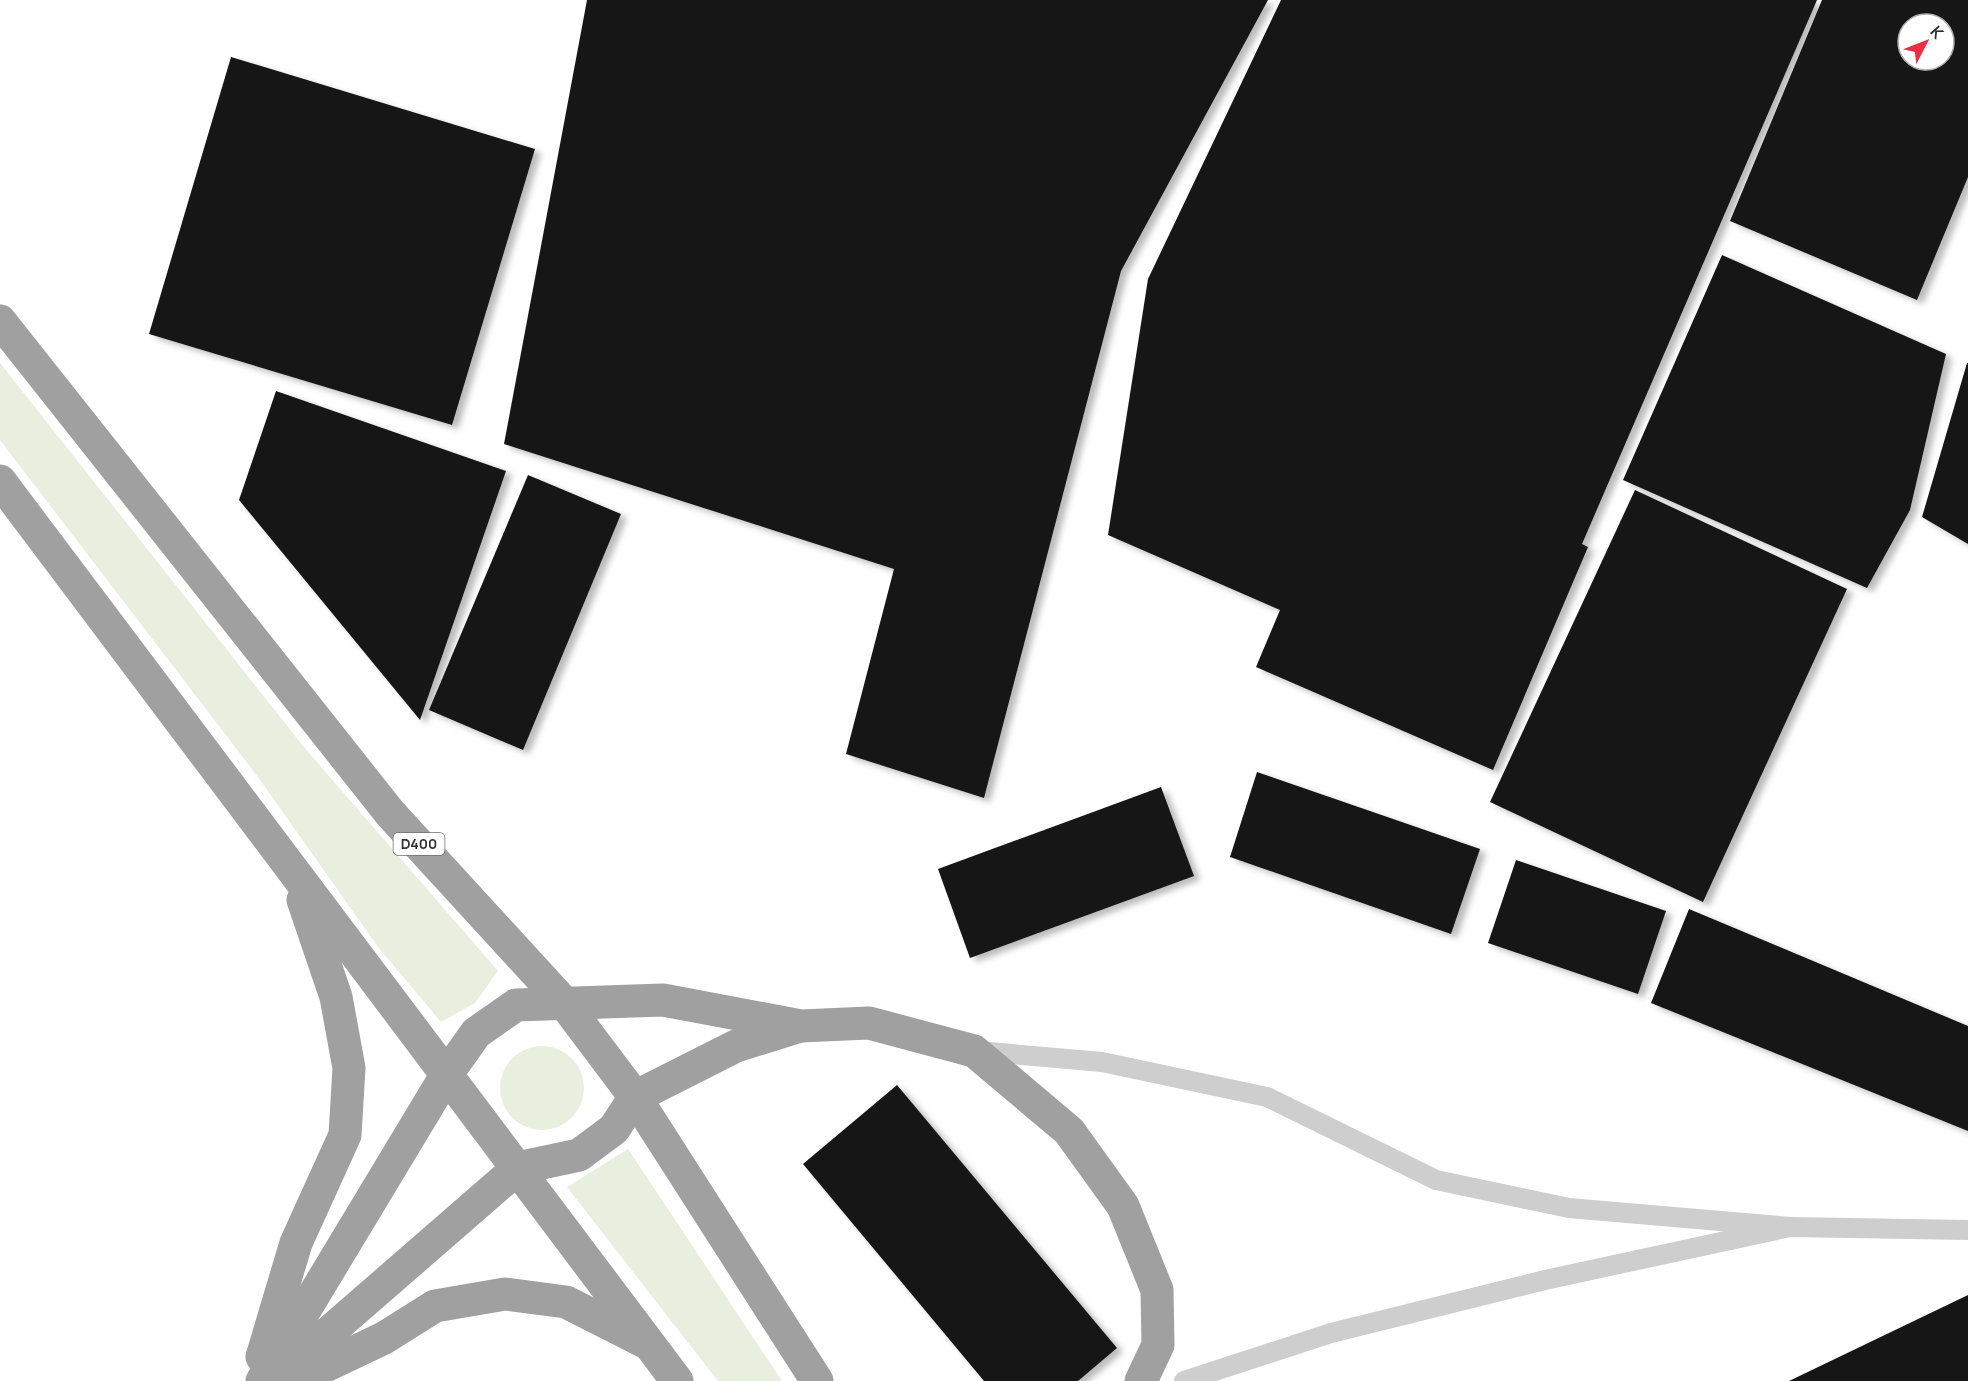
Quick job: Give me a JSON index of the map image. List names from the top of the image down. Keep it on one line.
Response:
{"streets":{"highway":["D400"]},"north":"top right"}
